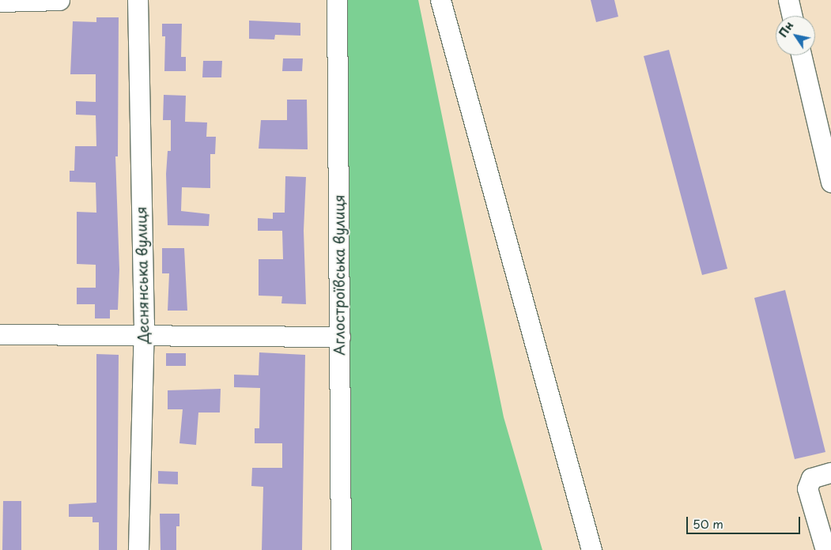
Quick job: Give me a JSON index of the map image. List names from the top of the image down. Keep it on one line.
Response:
{"streets":{"street":["Деснянська вулиця","Аглостроївська вулиця"]},"scale_bar":"50 m","north":"top left"}
